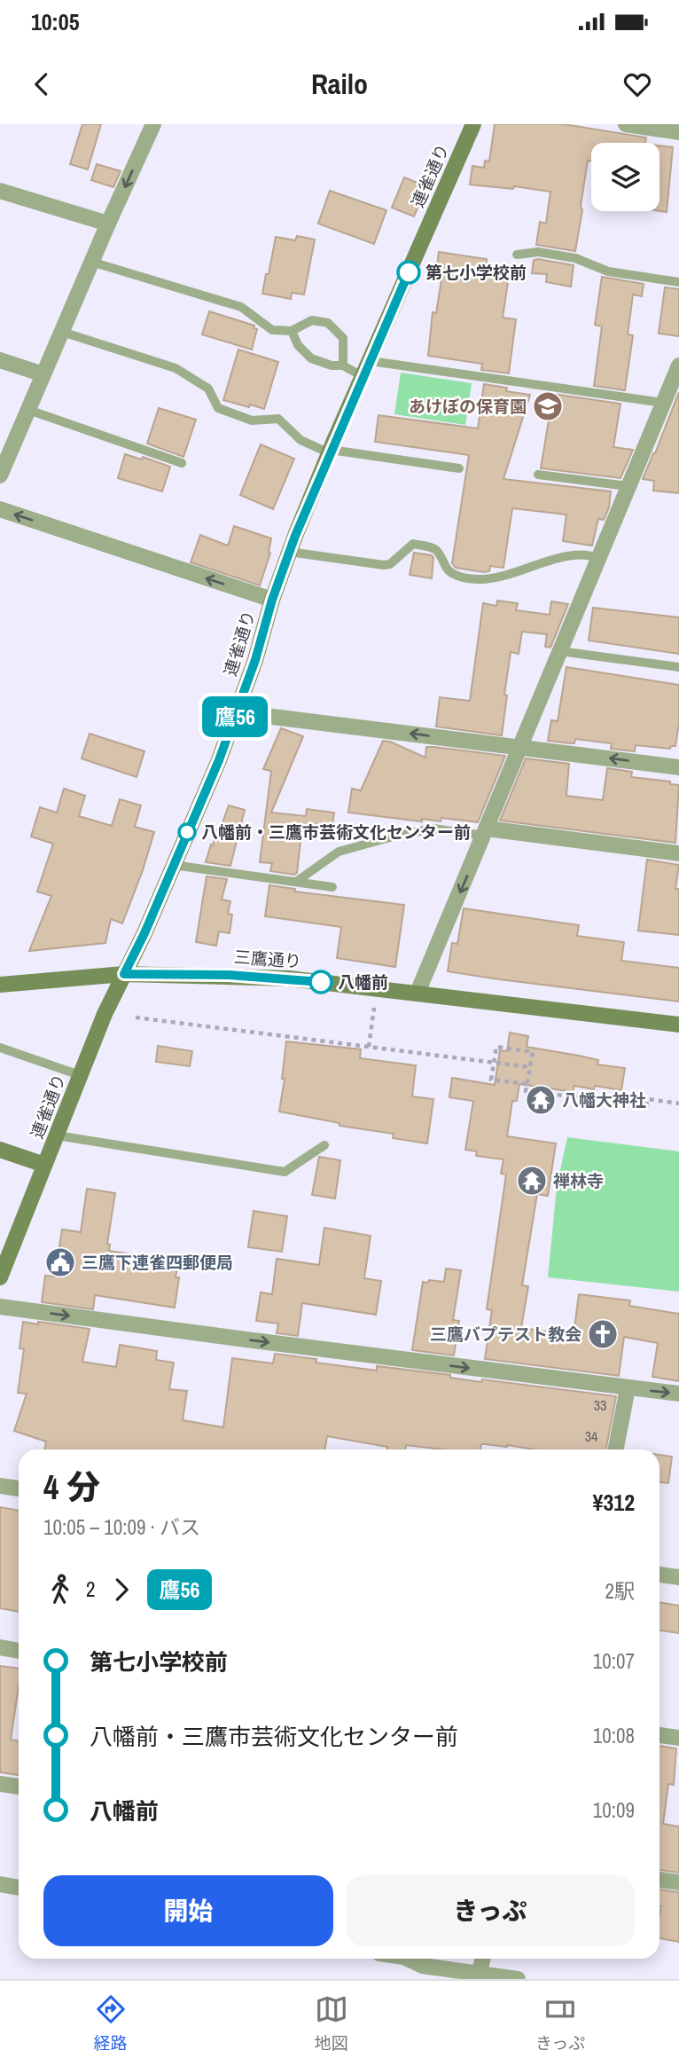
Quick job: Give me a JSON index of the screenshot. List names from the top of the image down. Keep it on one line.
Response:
{"streets":{"main road":["連雀通り","三鷹通り"]},"crossings":[["連雀通り","三鷹通り"]],"places":{"other":["第七小学校前","八幡前・三鷹市芸術文化センター前","八幡前"],"school or university":["あけぼの保育園"],"temple":["八幡大神社","禅林寺"],"public building":["三鷹下連雀四郵便局"],"church":["三鷹バプテスト教会"]},"lines":["bus line 鷹56"],"house_numbers":["33","34"],"page":{"status":"10:05","header":"Railo","on_map":"鷹56","heading":["4 分","10:05 – 10:09 · バス","¥312"],"legs":["2","鷹56","2駅"],"list":[{"name":"第七小学校前","value":"10:07"},{"name":"八幡前・三鷹市芸術文化センター前","value":"10:08"},{"name":"八幡前","value":"10:09"}],"buttons":["開始","きっぷ"],"tabs":["経路","地図","きっぷ"]}}
